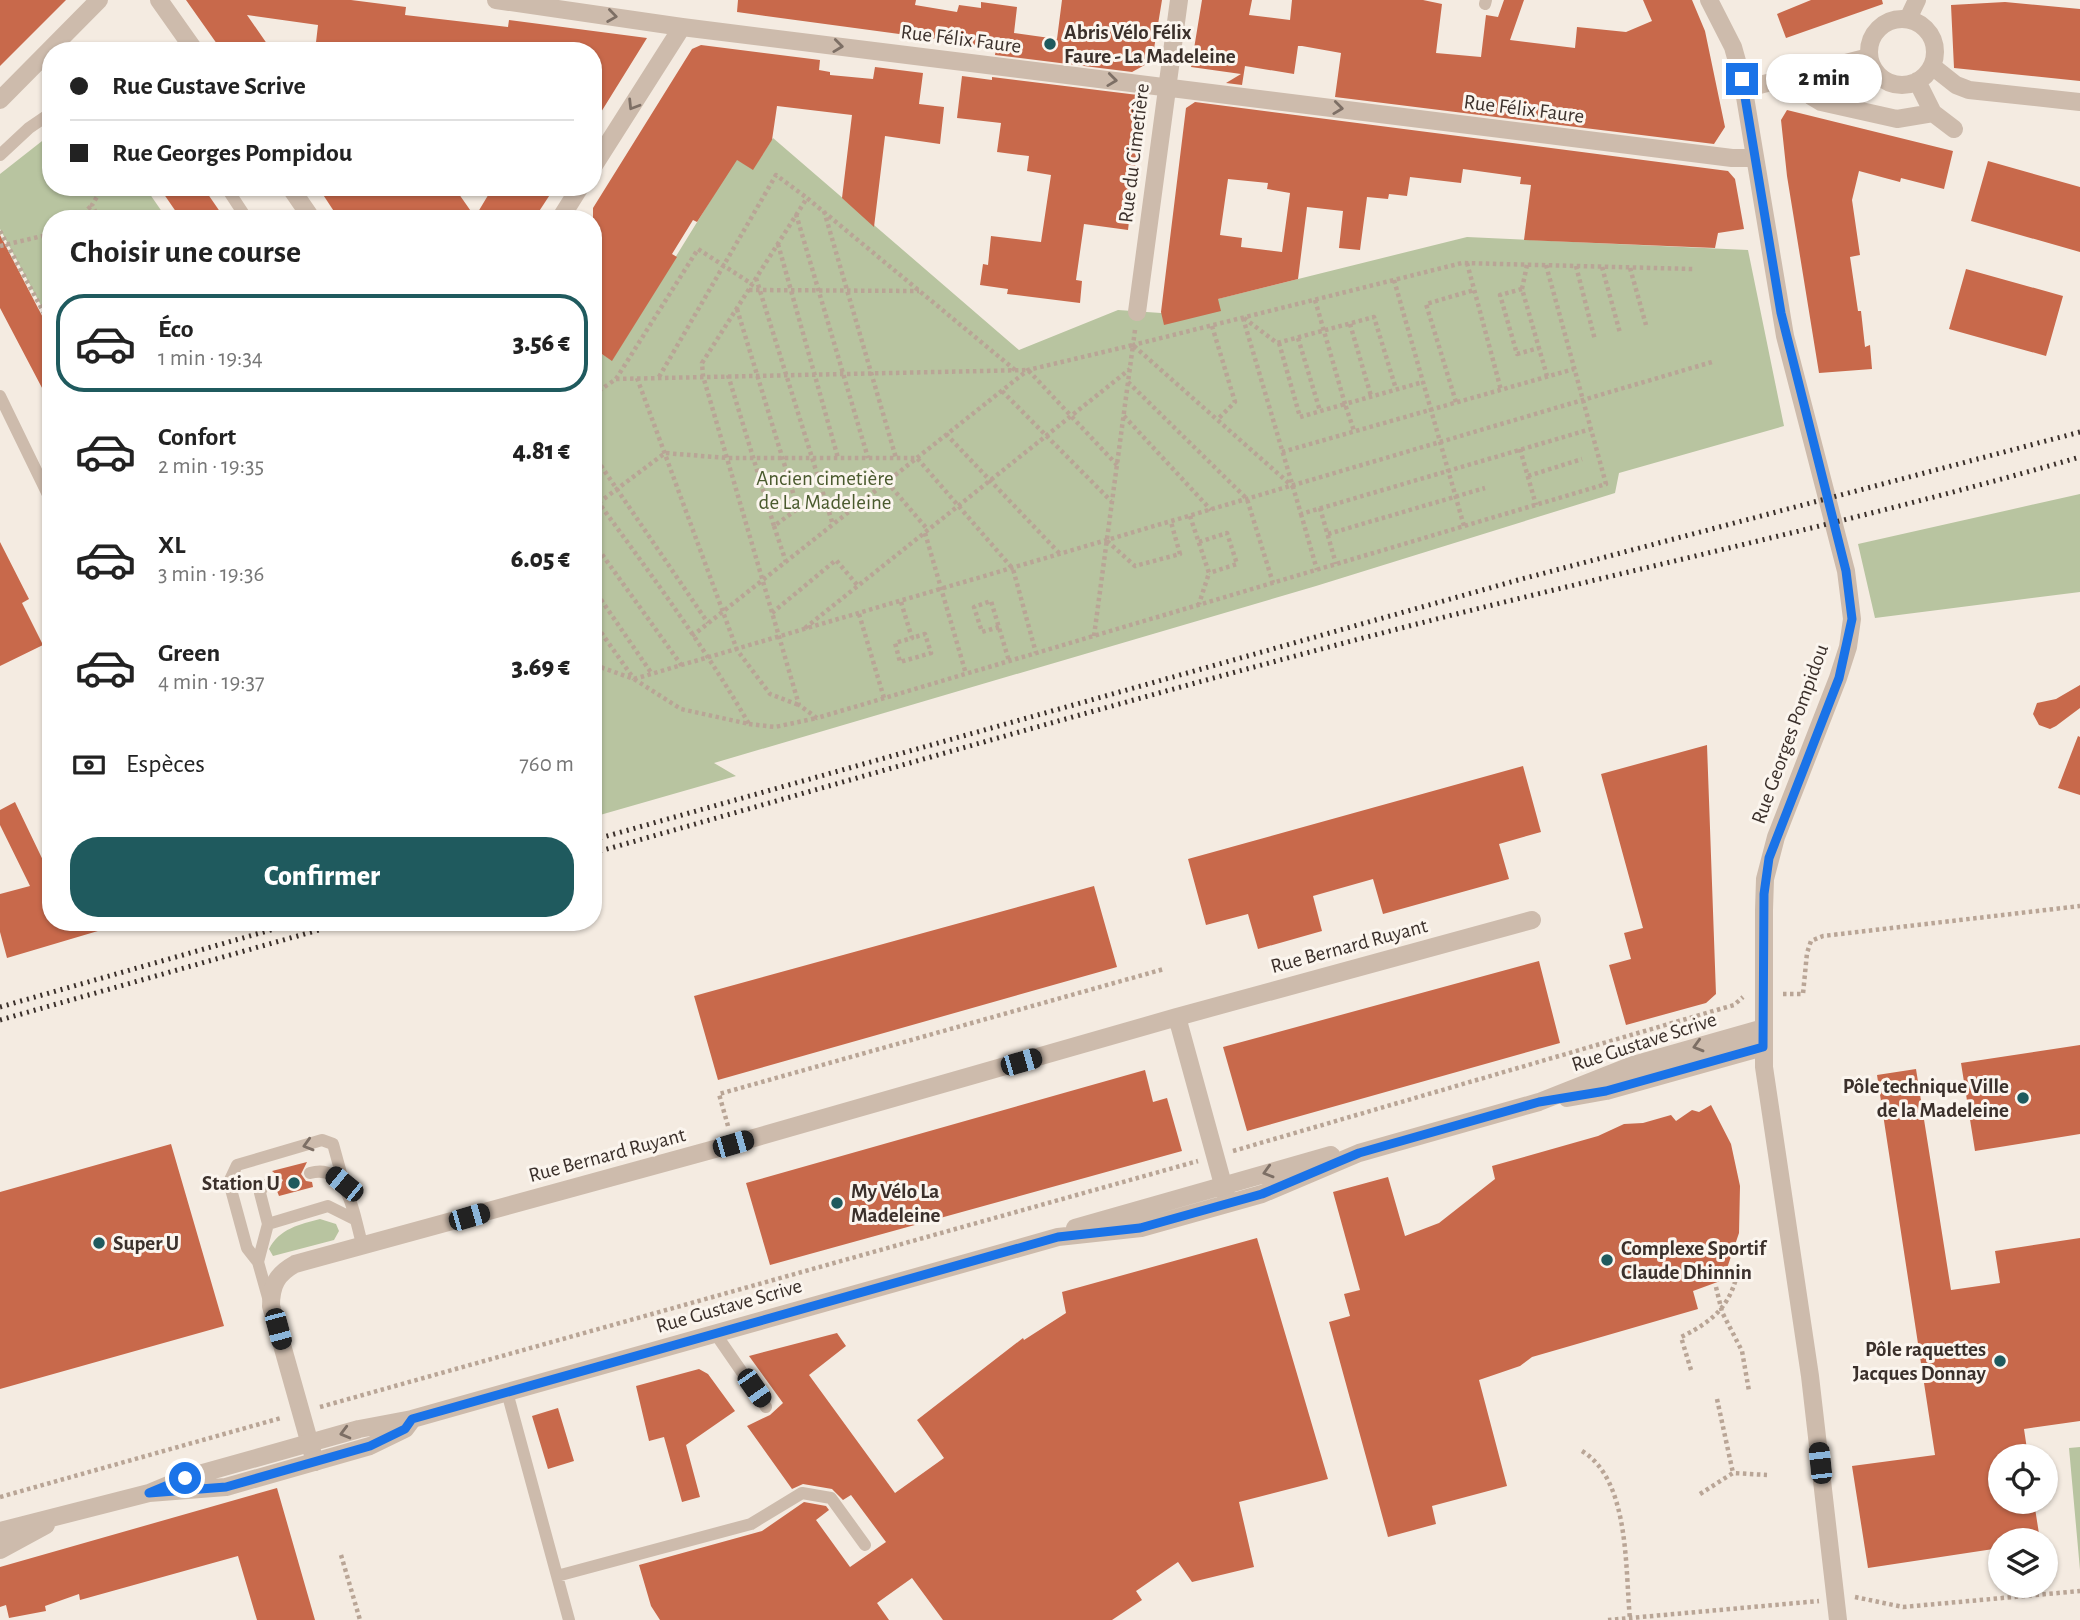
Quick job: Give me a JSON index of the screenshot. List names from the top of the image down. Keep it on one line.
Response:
{"streets":{"street":["Rue Félix Faure","Rue du Cimetière","Rue Georges Pompidou","Rue Bernard Ruyant","Rue Gustave Scrive"]},"crossings":[["Rue Félix Faure","Rue du Cimetière"],["Rue Félix Faure","Rue Georges Pompidou"],["Rue Georges Pompidou","Rue Gustave Scrive"]],"one_way":["Rue Félix Faure"],"parks":["Ancien cimetière de La Madeleine"],"places":["Abris Vélo Félix Faure - La Madeleine","Pôle technique Ville de la Madeleine","Station U","My Vélo La Madeleine","Super U","Complexe Sportif Claude Dhinnin","Pôle raquettes Jacques Donnay"],"page":{"banner":["Rue Gustave Scrive","Rue Georges Pompidou"],"bubble":"2 min","heading":"Choisir une course","list":[{"name":"Éco","note":"1 min · 19:34","value":"3.56 €"},{"name":"Confort","note":"2 min · 19:35","value":"4.81 €"},{"name":"XL","note":"3 min · 19:36","value":"6.05 €"},{"name":"Green","note":"4 min · 19:37","value":"3.69 €"}],"pay":["Espèces","760 m"],"buttons":"Confirmer"}}
